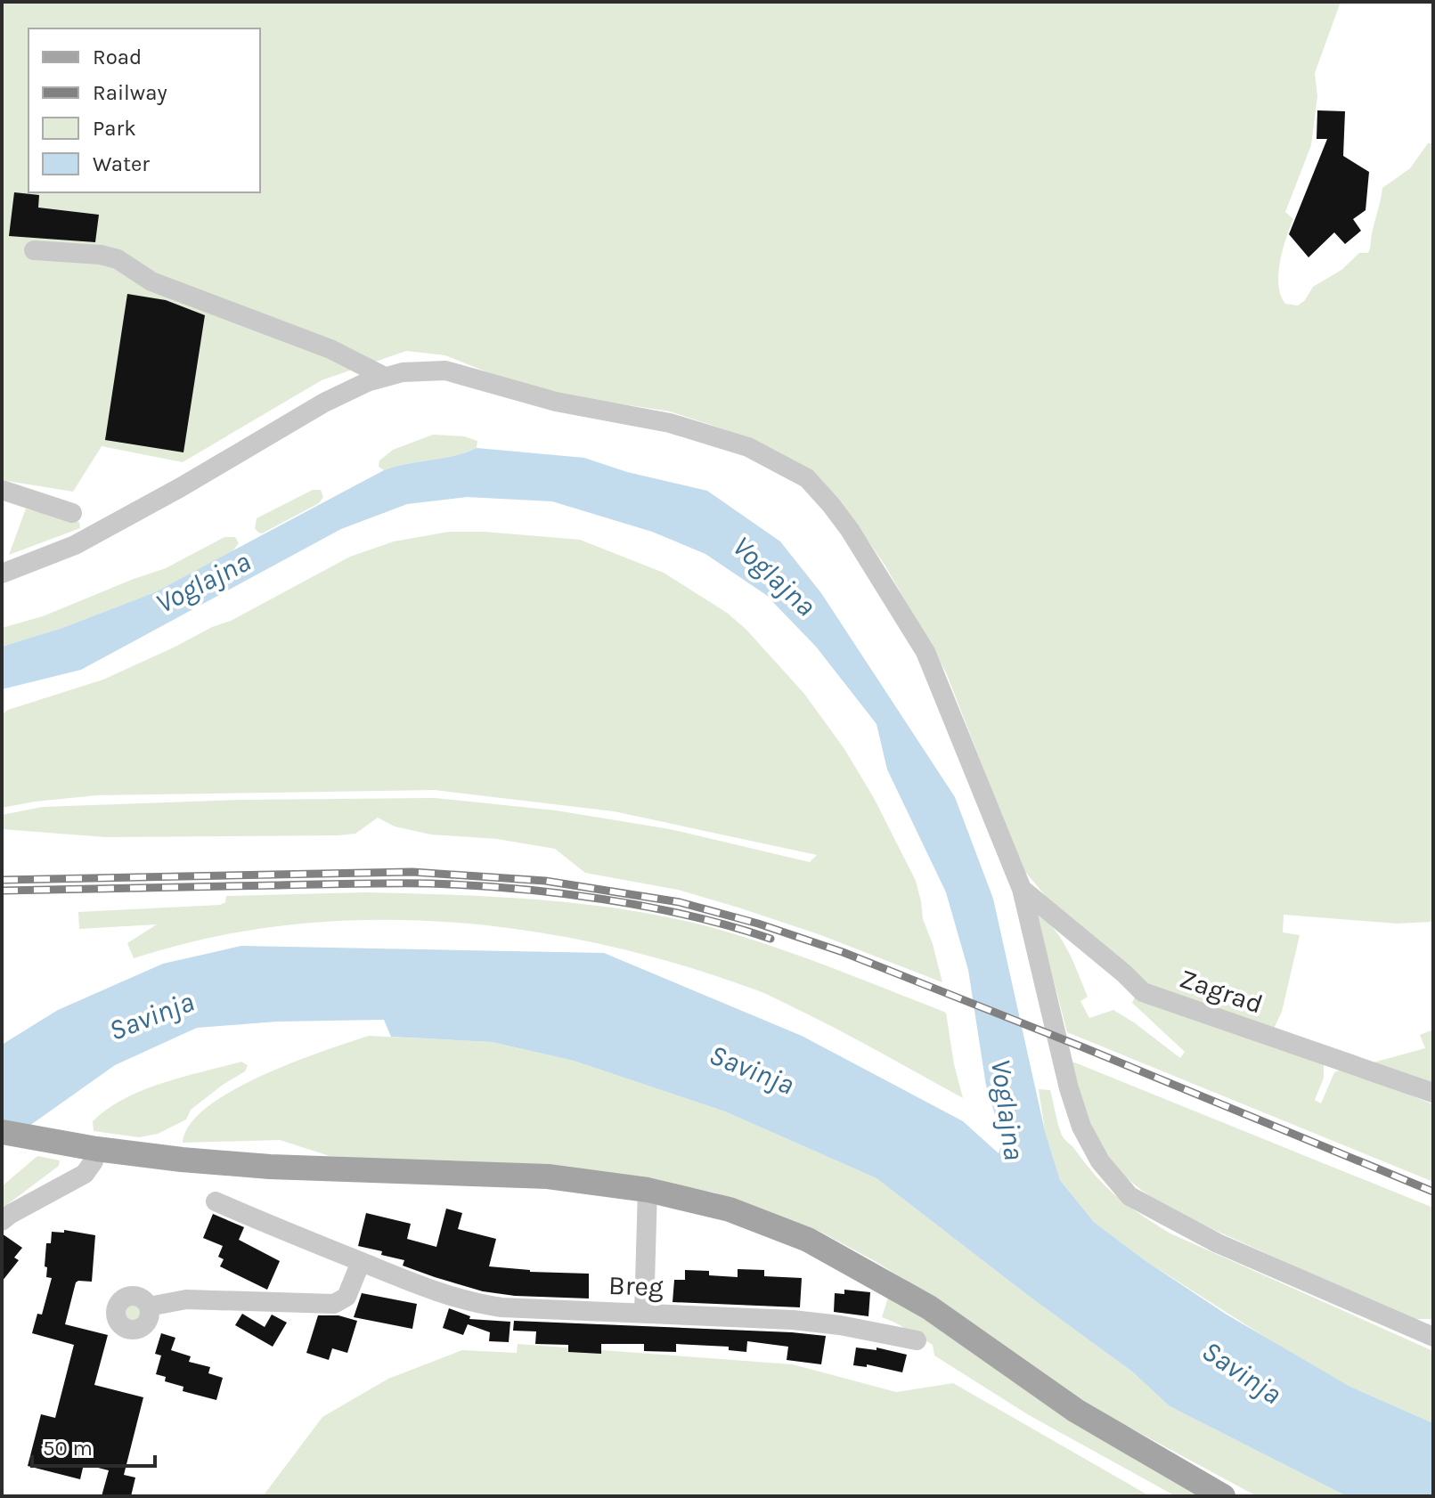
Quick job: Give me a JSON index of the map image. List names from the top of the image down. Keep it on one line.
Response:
{"streets":{"street":["Zagrad","Breg"]},"water":["Voglajna","Savinja"],"legend":["Road","Railway","Park","Water"],"scale_bar":"50 m"}
